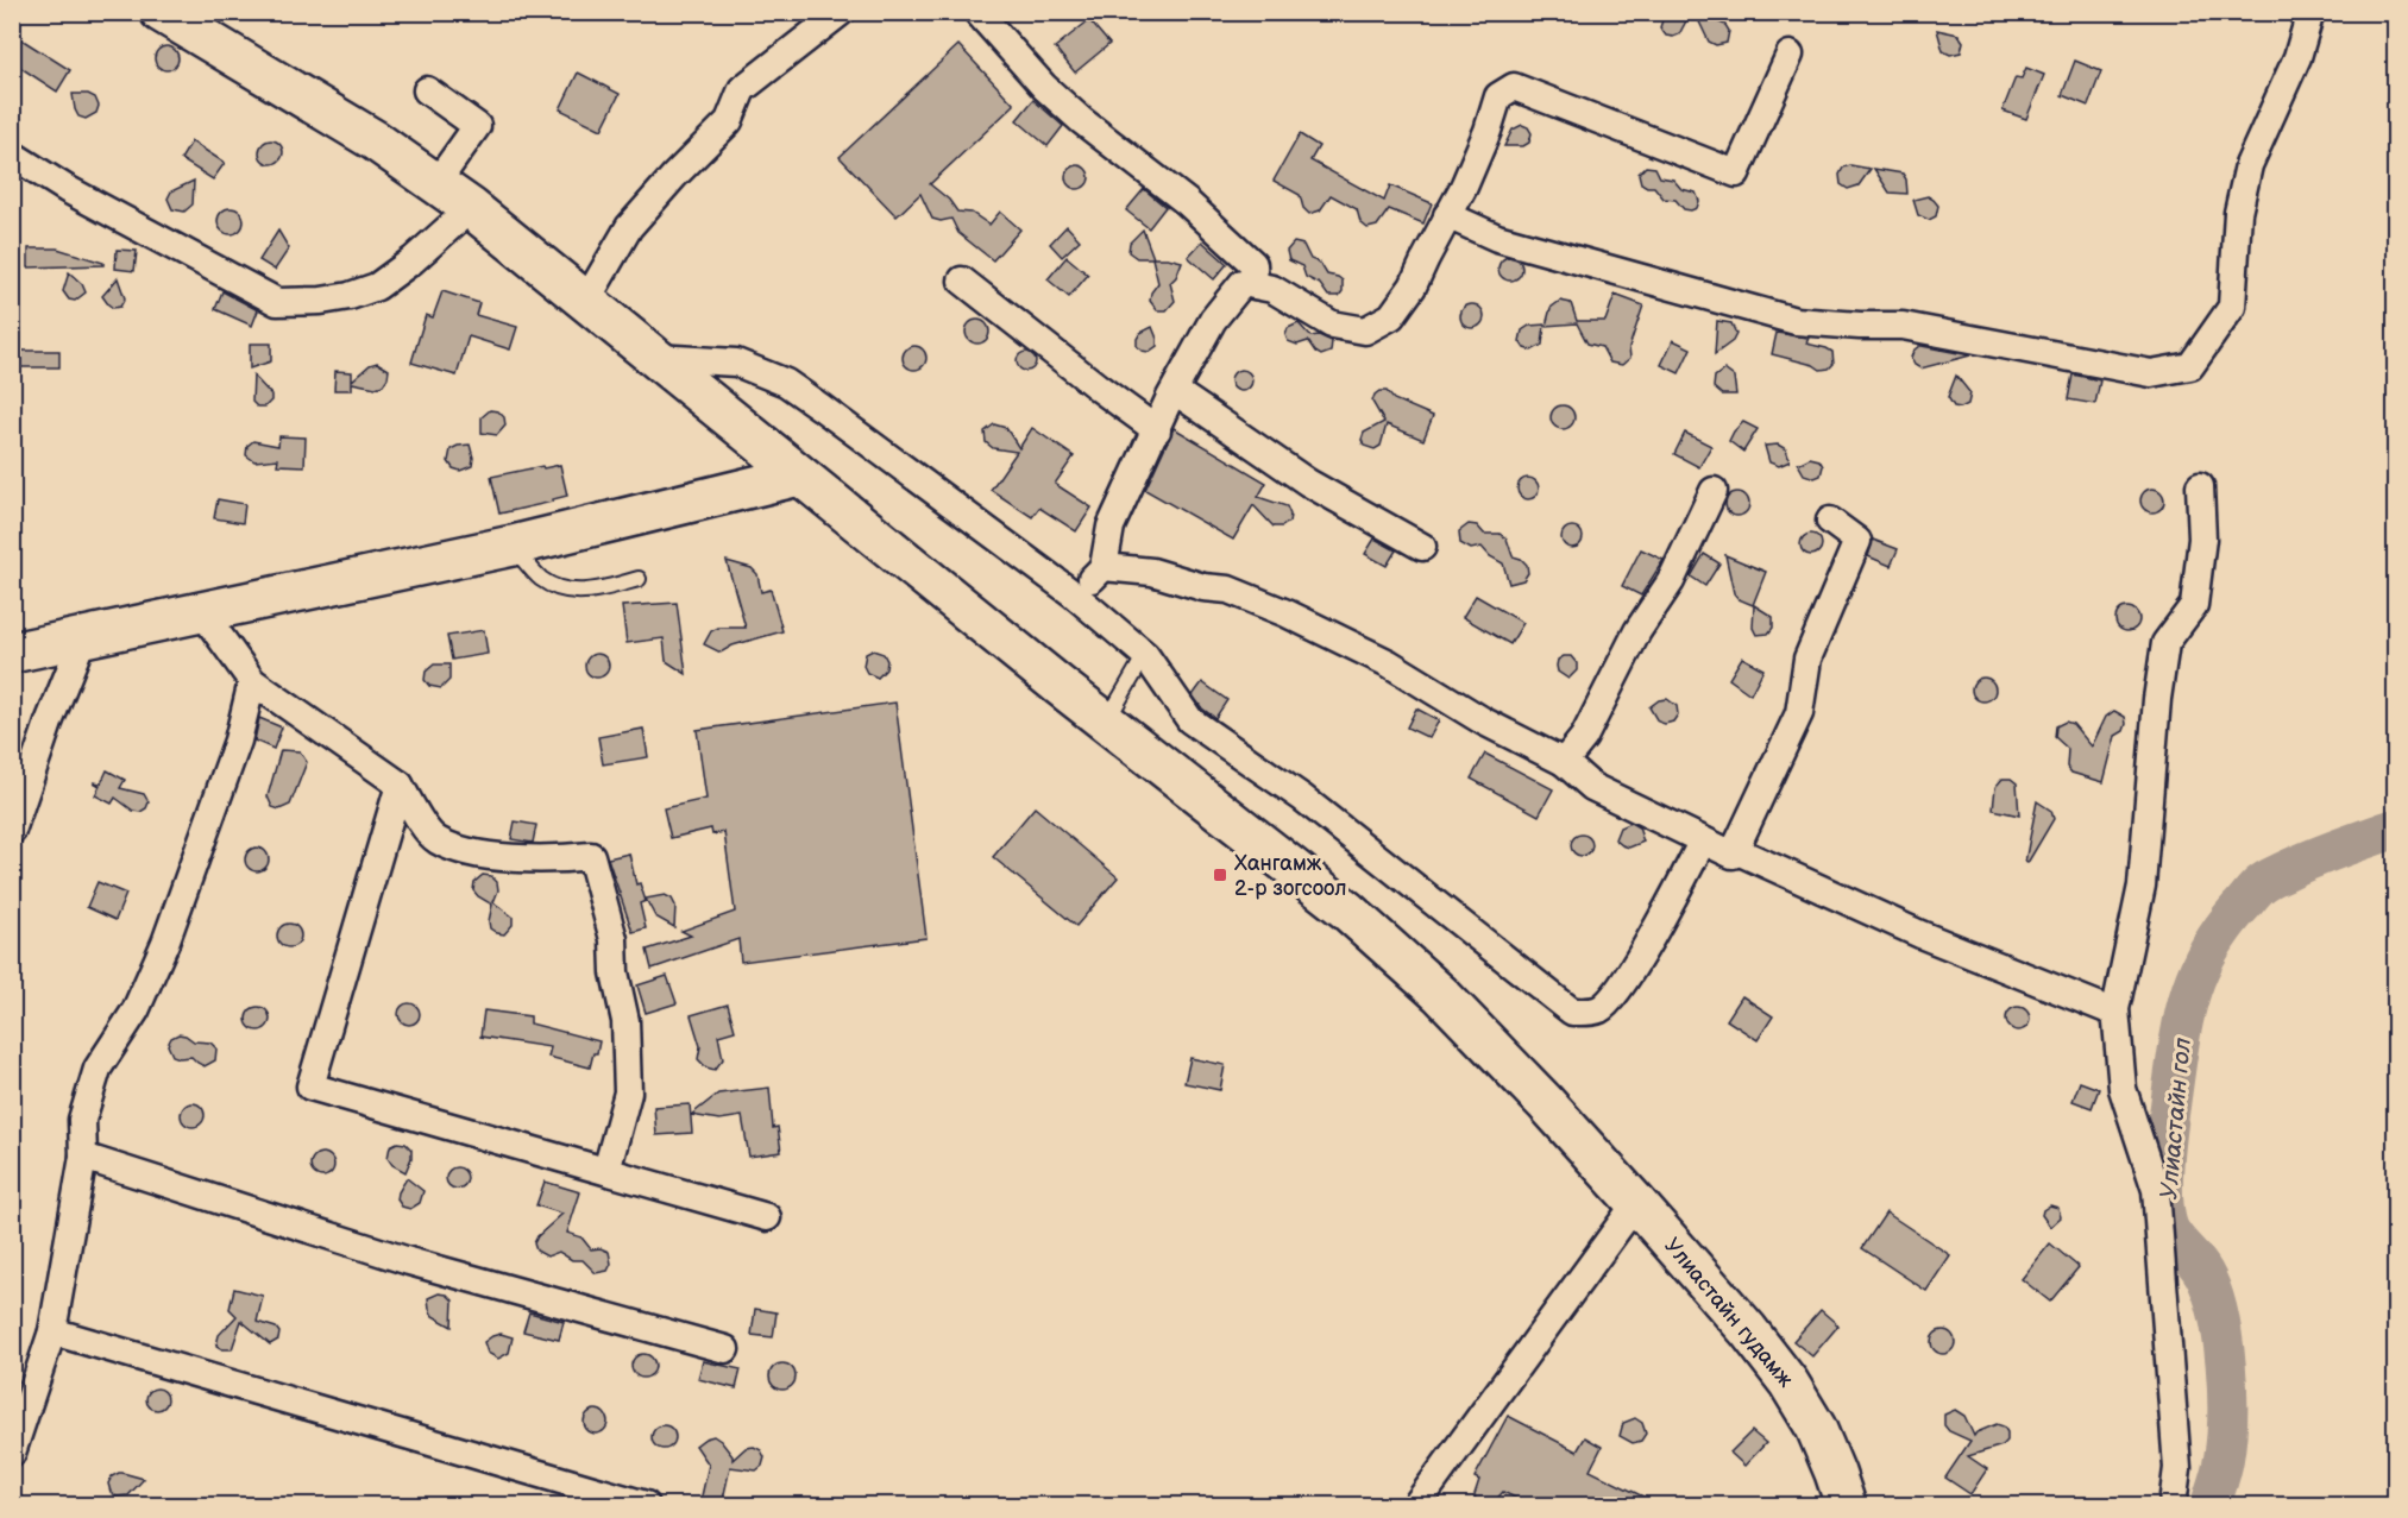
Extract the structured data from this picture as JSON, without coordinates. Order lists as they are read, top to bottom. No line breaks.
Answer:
{"streets":{"main road":["Улиастайн гудамж"]},"water":["Улиастайн гол"],"places":{"transit":["Хангамж 2-р зогсоол"]}}
